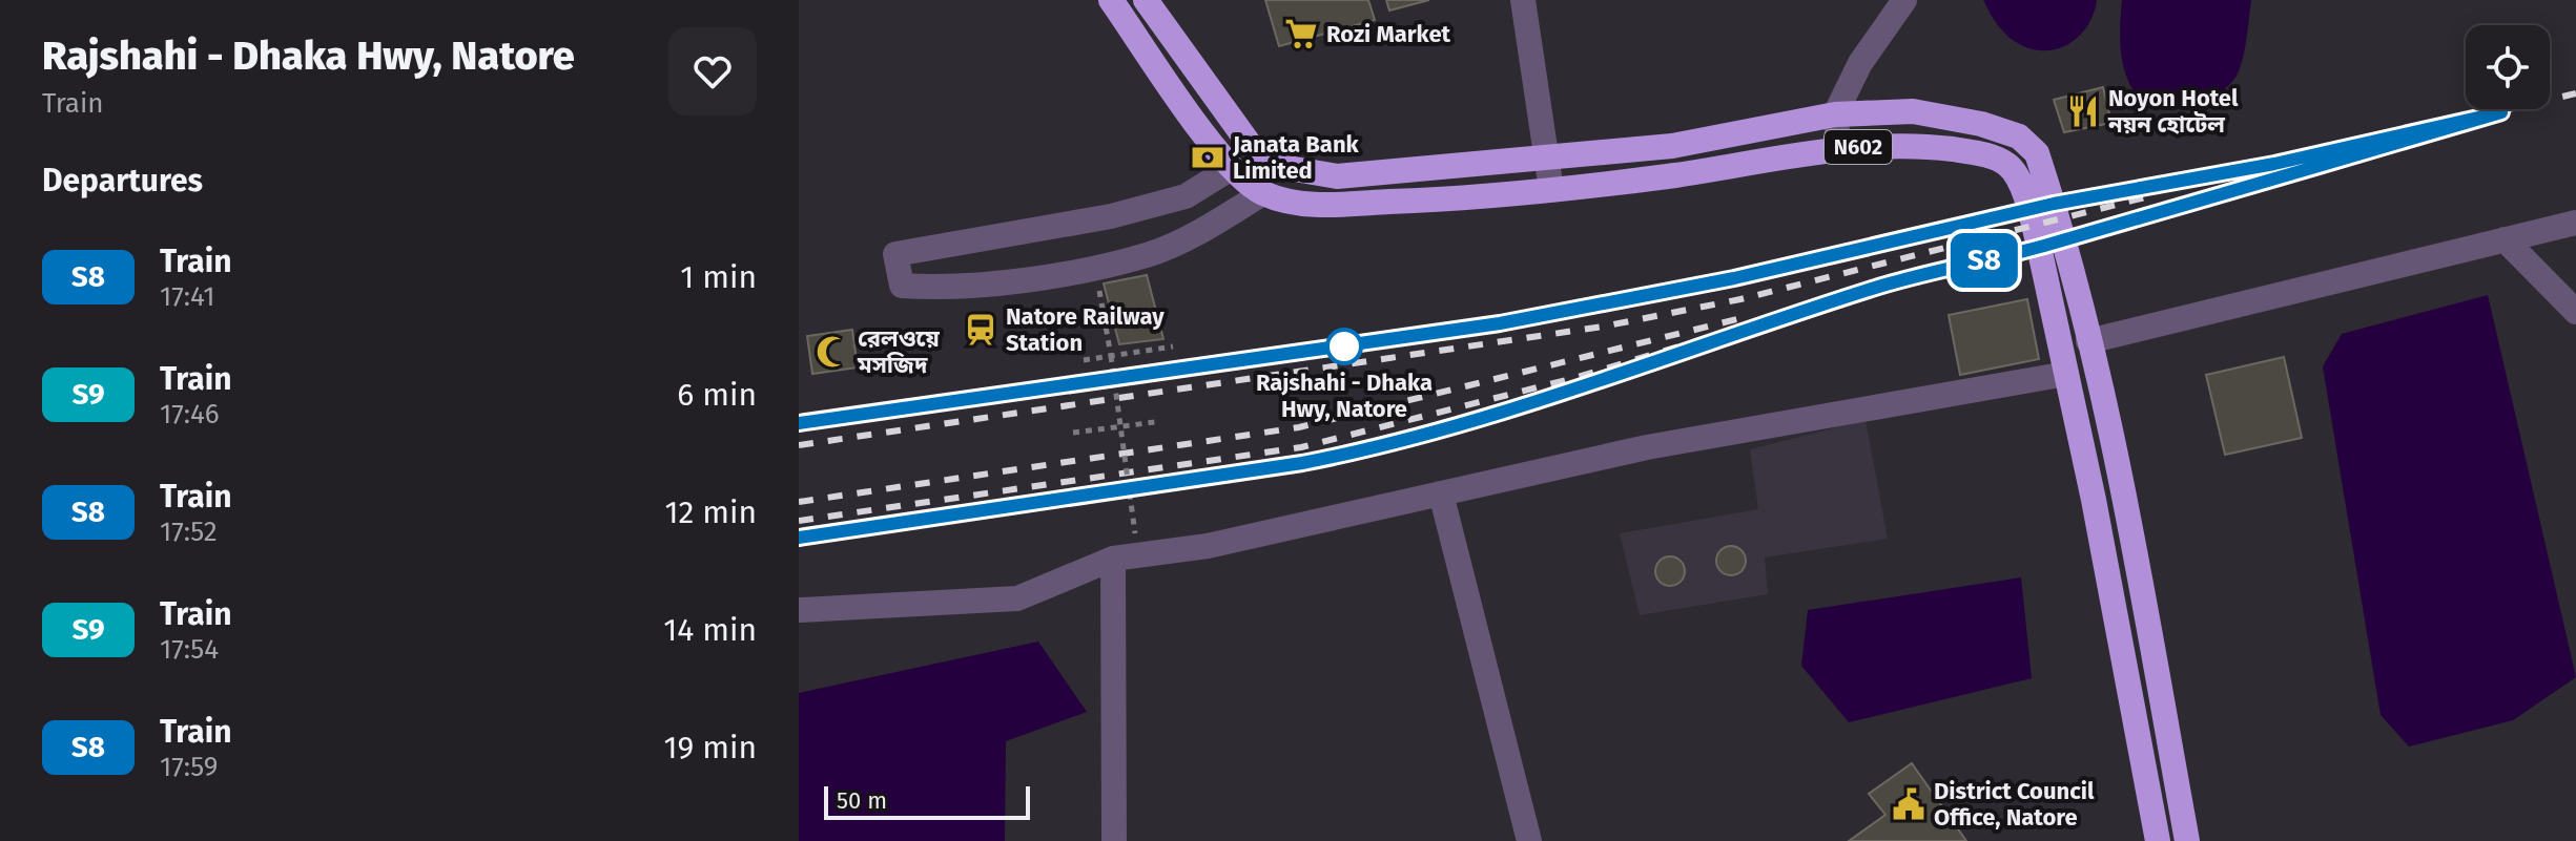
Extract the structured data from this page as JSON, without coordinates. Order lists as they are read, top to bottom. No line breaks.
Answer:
{"streets":{"highway":["N602"]},"places":{"supermarket":["Rozi Market"],"restaurant":["Noyon Hotel নয়ন হোটেল"],"bank":["Janata Bank Limited"],"station":["Natore Railway Station"],"other":["Rajshahi - Dhaka Hwy, Natore"],"mosque":["রেলওয়ে মসজিদ"],"public building":["District Council Office, Natore"]},"scale_bar":"50 m","page":{"heading":[["Rajshahi - Dhaka Hwy, Natore","Train"],"Departures"],"on_map":"S8","list":[{"mark":"S8","name":"Train","note":"17:41","value":"1 min"},{"mark":"S9","name":"Train","note":"17:46","value":"6 min"},{"mark":"S8","name":"Train","note":"17:52","value":"12 min"},{"mark":"S9","name":"Train","note":"17:54","value":"14 min"},{"mark":"S8","name":"Train","note":"17:59","value":"19 min"}],"scale":"50 m"}}
